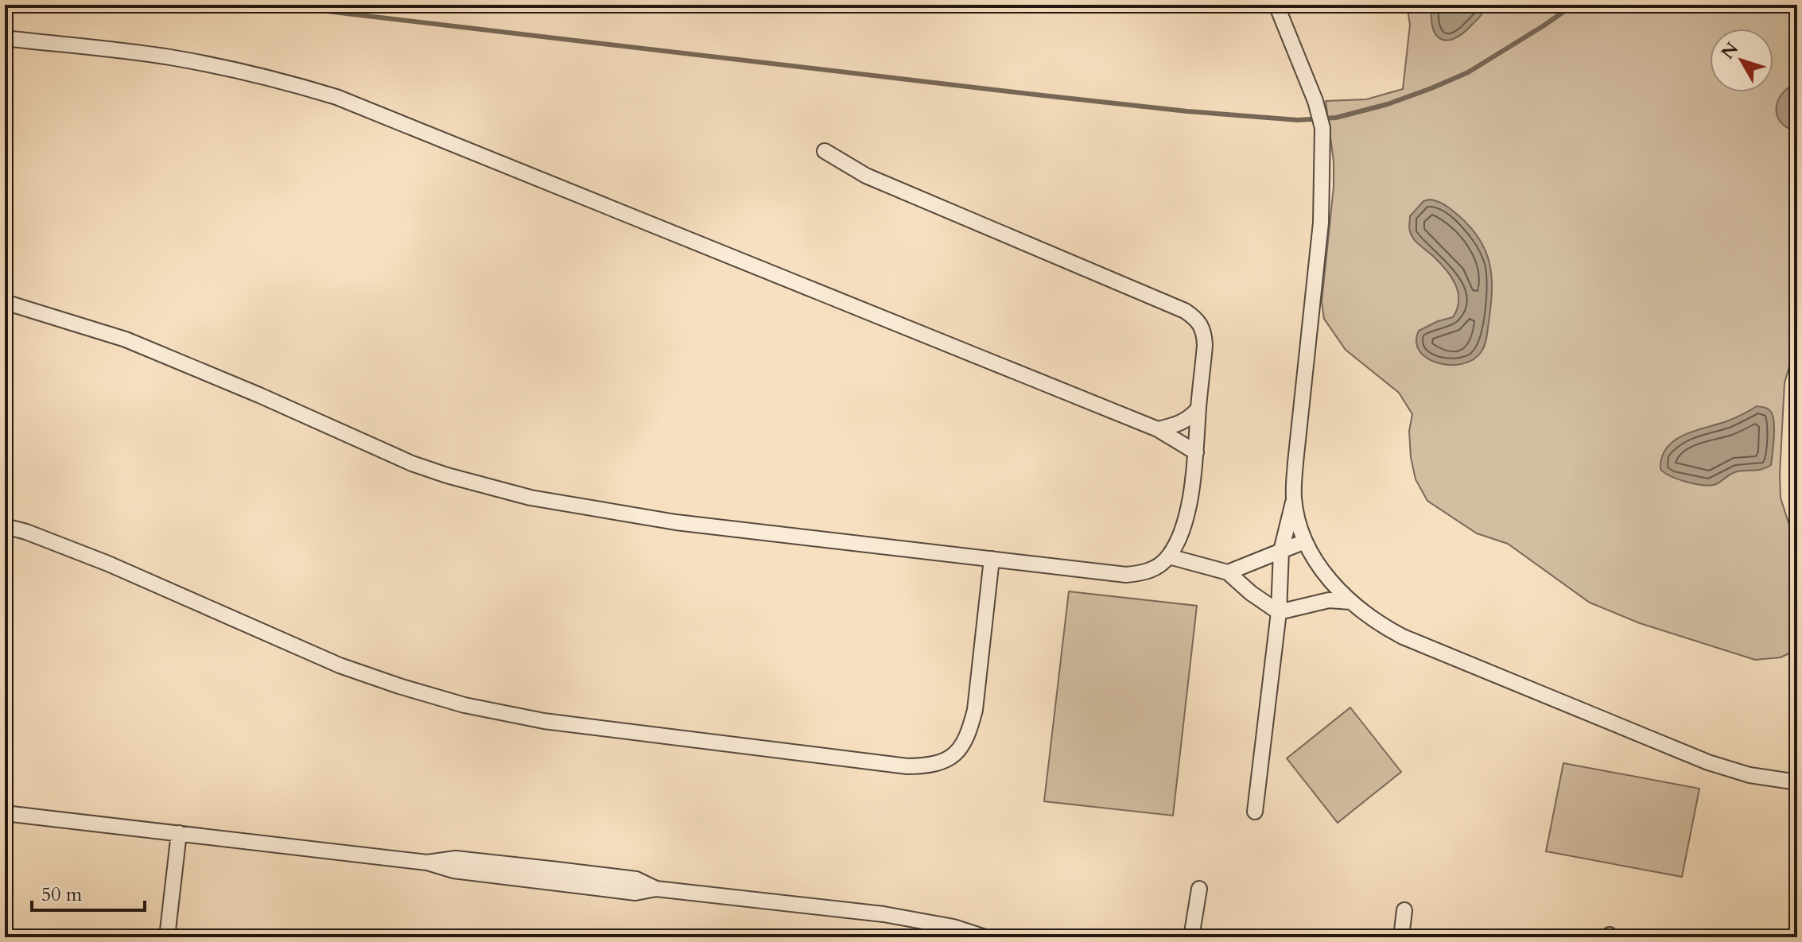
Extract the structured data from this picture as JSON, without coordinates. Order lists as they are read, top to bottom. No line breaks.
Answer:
{"scale_bar":"50 m","north":"top left"}
